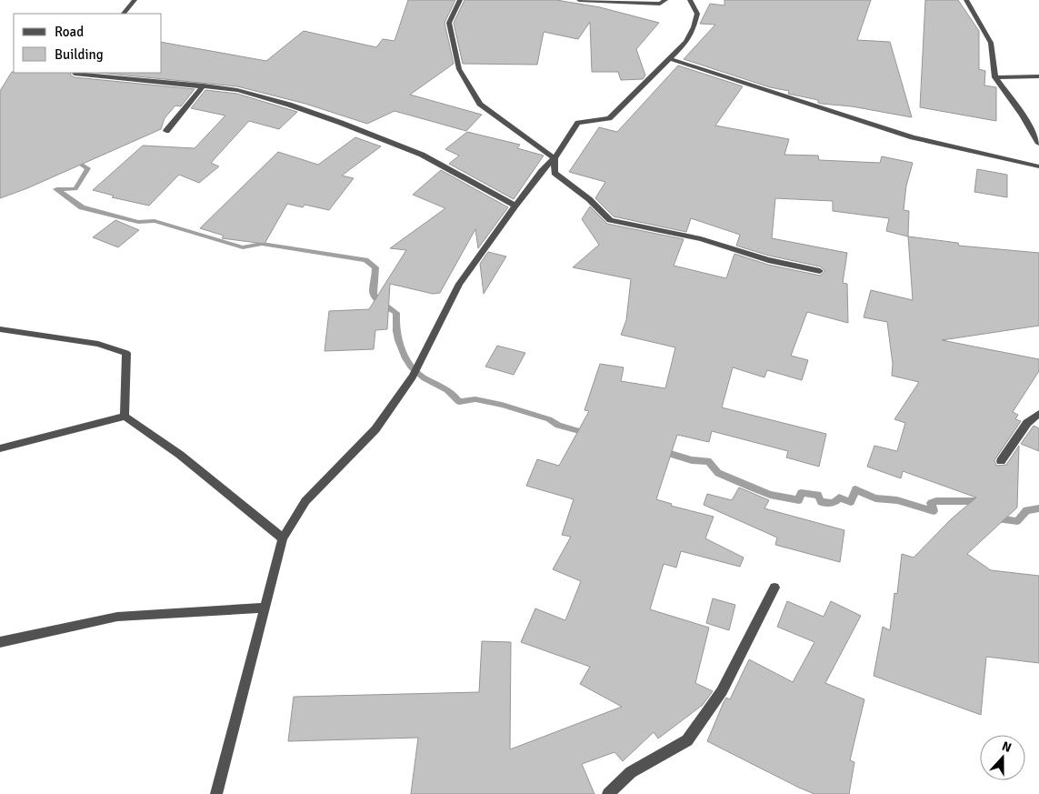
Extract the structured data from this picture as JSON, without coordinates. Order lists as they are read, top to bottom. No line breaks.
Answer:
{"legend":["Road","Building"],"north":"top"}
